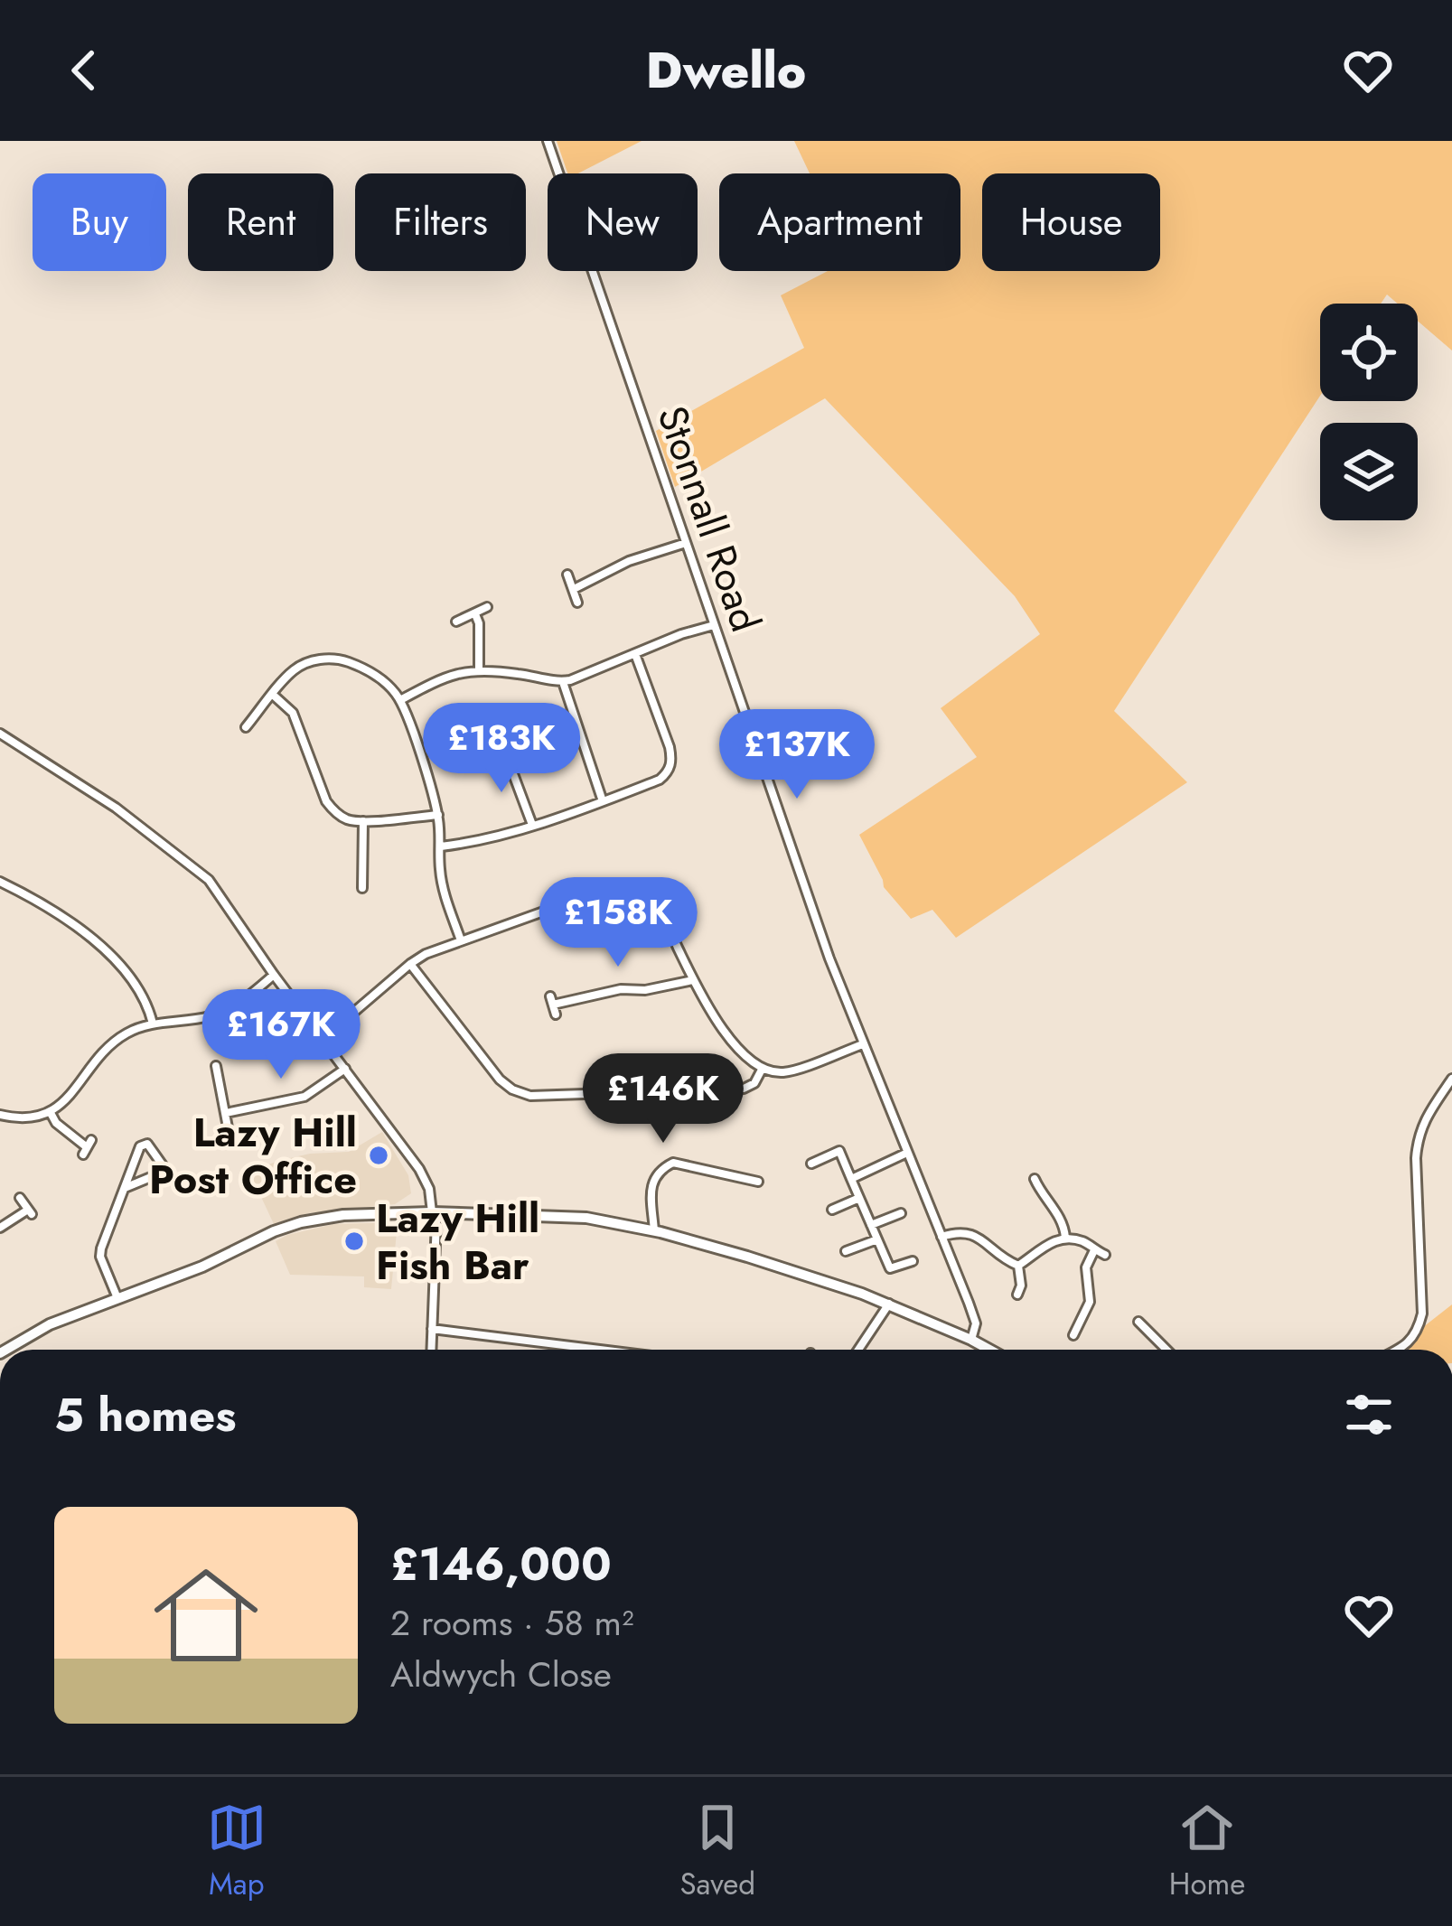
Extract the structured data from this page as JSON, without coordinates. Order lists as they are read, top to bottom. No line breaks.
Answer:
{"streets":{"street":["Stonnall Road"]},"places":["Lazy Hill Post Office","Lazy Hill Fish Bar"],"page":{"header":"Dwello","chip":["Buy","Rent","Filters","New","Apartment","House"],"price":["£183K","£137K","£158K","£167K","£146K"],"heading":"5 homes","list":[{"name":"£146,000","note":"2 rooms · 58 m² · Aldwych Close"}],"tabs":["Map","Saved","Home"]}}
